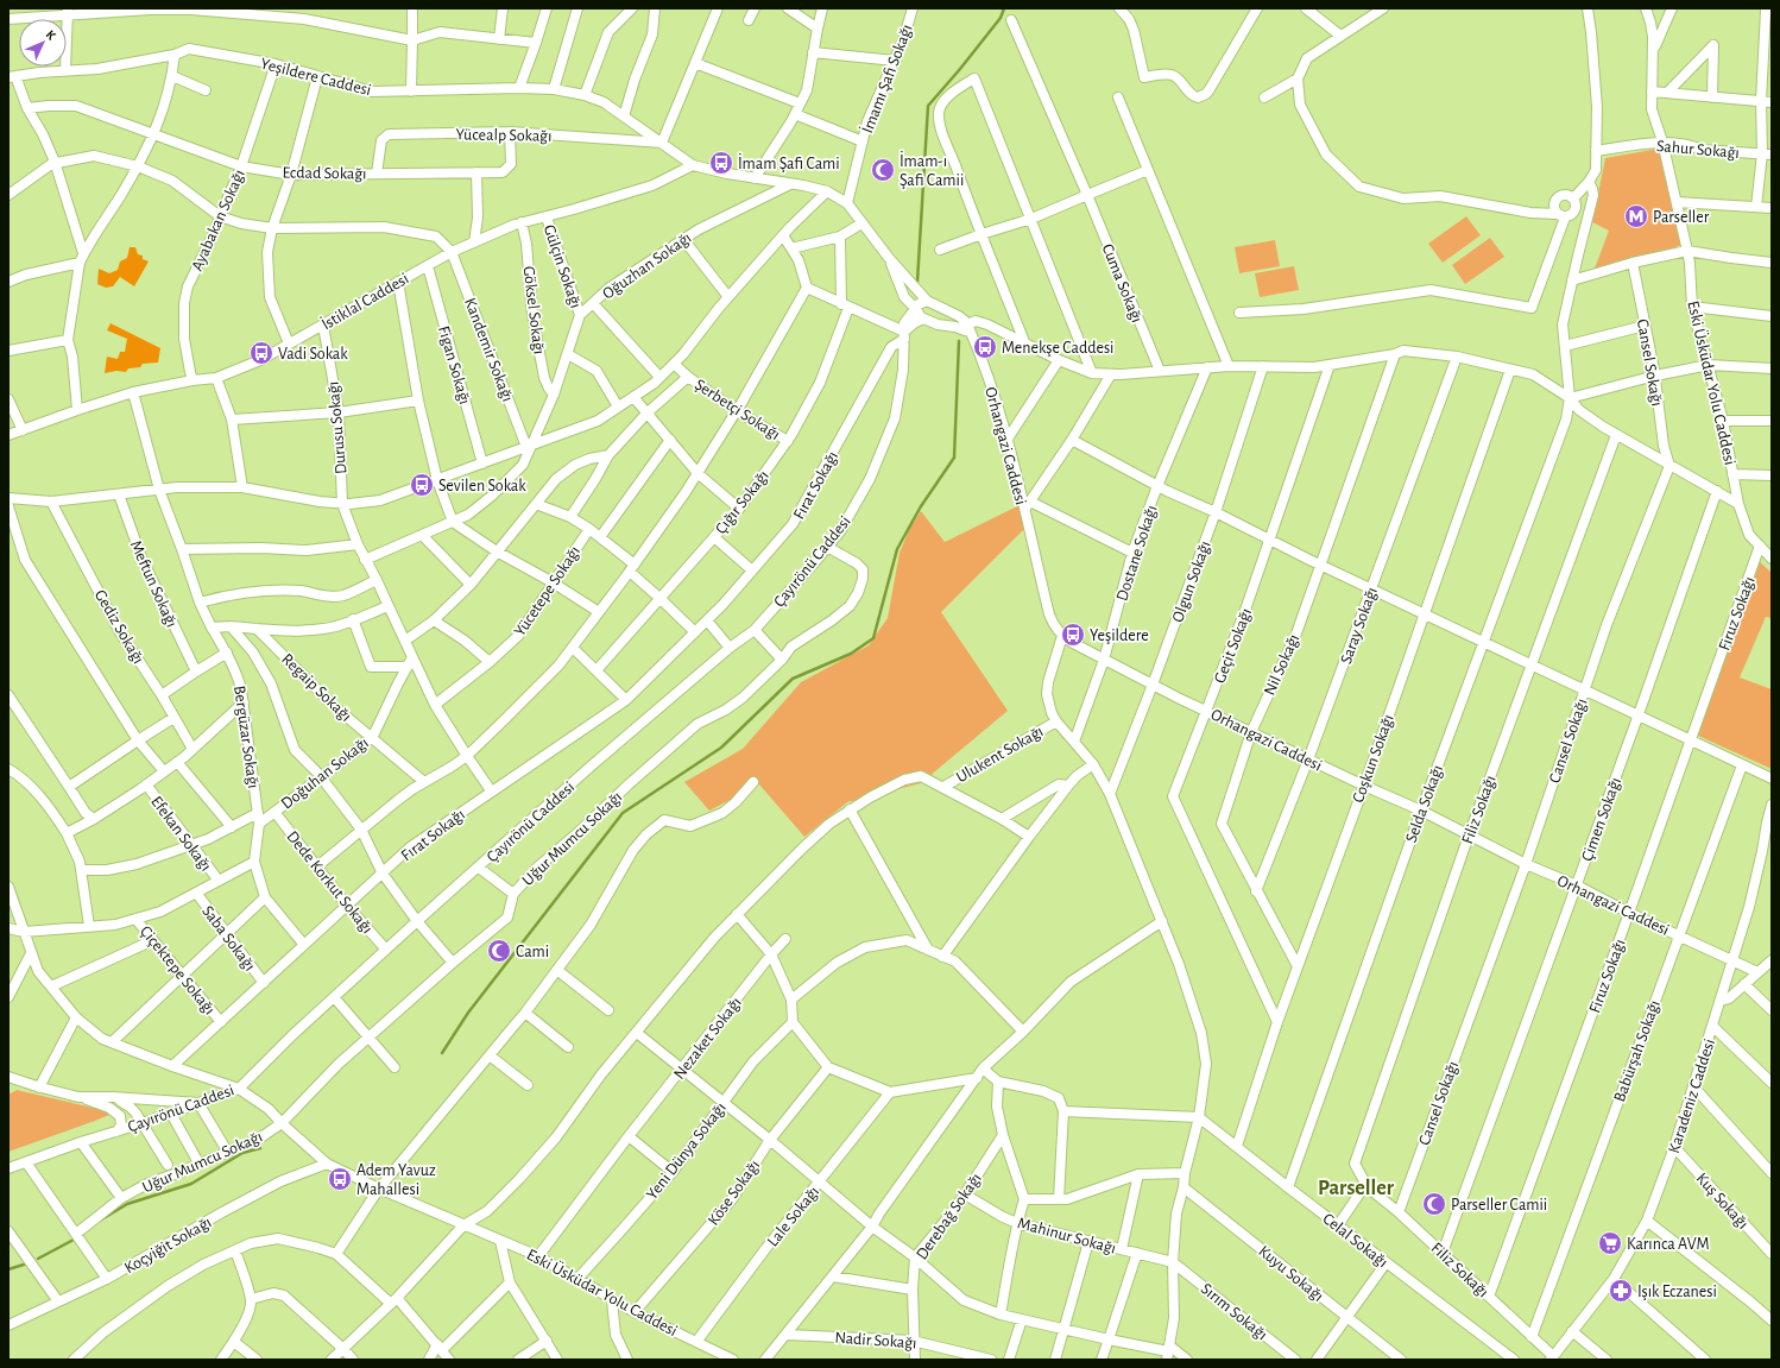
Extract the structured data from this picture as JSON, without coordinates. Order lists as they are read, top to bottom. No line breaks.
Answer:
{"streets":{"street":["Yeşildere Caddesi","İmamı Şafi Sokağı","Yücealp Sokağı","Sahur Sokağı","Ecdad Sokağı","Ayabakan Sokağı","Oğuzhan Sokağı","Gülçin Sokağı","Cuma Sokağı","İstiklal Caddesi","Göksel Sokağı","Kandemir Sokağı","Cansel Sokağı","Figan Sokağı","Eski Üsküdar Yolu Caddesi","Şerbetçi Sokağı","Durusu Sokağı","Orhangazi Caddesi","Fırat Sokağı","Çığır Sokağı","Dostane Sokağı","Çayırönü Caddesi","Olgun Sokağı","Meftun Sokağı","Yücetepe Sokağı","Firuz Sokağı","Saray Sokağı","Gediz Sokağı","Geçit Sokağı","Nil Sokağı","Regaip Sokağı","Bergüzar Sokağı","Ulukent Sokağı","Coşkun Sokağı","Doğuhan Sokağı","Selda Sokağı","Filiz Sokağı","Çimen Sokağı","Efekan Sokağı","Uğur Mumcu Sokağı","Dede Korkut Sokağı","Saba Sokağı","Çiçektepe Sokağı","Nezaket Sokağı","Babürşah Sokağı","Karadeniz Caddesi","Yeni Dünya Sokağı","Köse Sokağı","Kuş Sokağı","Lale Sokağı","Derebağ Sokağı","Mahinur Sokağı","Celal Sokağı","Koçyiğit Sokağı","Kuyu Sokağı","Sırım Sokağı","Nadir Sokağı"]},"crossings":[["Yeşildere Caddesi","Yücealp Sokağı"],["Yeşildere Caddesi","Ayabakan Sokağı"],["Yeşildere Caddesi","İstiklal Caddesi"],["Yücealp Sokağı","Ecdad Sokağı"],["Sahur Sokağı","Eski Üsküdar Yolu Caddesi"],["Ecdad Sokağı","Ayabakan Sokağı"],["Ayabakan Sokağı","İstiklal Caddesi"],["Oğuzhan Sokağı","Gülçin Sokağı"],["Gülçin Sokağı","İstiklal Caddesi"],["İstiklal Caddesi","Göksel Sokağı"],["İstiklal Caddesi","Kandemir Sokağı"],["İstiklal Caddesi","Figan Sokağı"],["İstiklal Caddesi","Durusu Sokağı"],["Cansel Sokağı","Orhangazi Caddesi"],["Cansel Sokağı","Filiz Sokağı"],["Eski Üsküdar Yolu Caddesi","Fırat Sokağı"],["Eski Üsküdar Yolu Caddesi","Çayırönü Caddesi"],["Eski Üsküdar Yolu Caddesi","Firuz Sokağı"],["Eski Üsküdar Yolu Caddesi","Uğur Mumcu Sokağı"],["Eski Üsküdar Yolu Caddesi","Nezaket Sokağı"],["Eski Üsküdar Yolu Caddesi","Yeni Dünya Sokağı"],["Eski Üsküdar Yolu Caddesi","Köse Sokağı"],["Eski Üsküdar Yolu Caddesi","Lale Sokağı"],["Eski Üsküdar Yolu Caddesi","Koçyiğit Sokağı"],["Şerbetçi Sokağı","Çığır Sokağı"],["Durusu Sokağı","Fırat Sokağı"],["Durusu Sokağı","Yücetepe Sokağı"],["Durusu Sokağı","Doğuhan Sokağı"],["Orhangazi Caddesi","Dostane Sokağı"],["Orhangazi Caddesi","Olgun Sokağı"],["Orhangazi Caddesi","Firuz Sokağı"],["Orhangazi Caddesi","Saray Sokağı"],["Orhangazi Caddesi","Geçit Sokağı"],["Orhangazi Caddesi","Nil Sokağı"],["Orhangazi Caddesi","Coşkun Sokağı"],["Orhangazi Caddesi","Selda Sokağı"],["Orhangazi Caddesi","Filiz Sokağı"],["Orhangazi Caddesi","Çimen Sokağı"],["Orhangazi Caddesi","Babürşah Sokağı"],["Orhangazi Caddesi","Karadeniz Caddesi"],["Fırat Sokağı","Çayırönü Caddesi"],["Fırat Sokağı","Dede Korkut Sokağı"],["Fırat Sokağı","Saba Sokağı"],["Fırat Sokağı","Çiçektepe Sokağı"],["Çayırönü Caddesi","Uğur Mumcu Sokağı"],["Çayırönü Caddesi","Dede Korkut Sokağı"],["Firuz Sokağı","Filiz Sokağı"],["Saray Sokağı","Nil Sokağı"],["Geçit Sokağı","Coşkun Sokağı"],["Nil Sokağı","Coşkun Sokağı"],["Regaip Sokağı","Doğuhan Sokağı"],["Bergüzar Sokağı","Doğuhan Sokağı"],["Coşkun Sokağı","Celal Sokağı"],["Doğuhan Sokağı","Dede Korkut Sokağı"],["Selda Sokağı","Celal Sokağı"],["Filiz Sokağı","Çimen Sokağı"],["Filiz Sokağı","Babürşah Sokağı"],["Filiz Sokağı","Karadeniz Caddesi"],["Karadeniz Caddesi","Kuş Sokağı"],["Derebağ Sokağı","Mahinur Sokağı"],["Derebağ Sokağı","Nadir Sokağı"],["Mahinur Sokağı","Sırım Sokağı"]],"districts":["Parseller"],"places":{"bus stop":["İmam Şafi Cami","Menekşe Caddesi","Vadi Sokak","Sevilen Sokak","Yeşildere","Adem Yavuz Mahallesi"],"mosque":["İmam-ı Şafi Camii","Cami","Parseller Camii"],"metro station":["Parseller"],"supermarket":["Karınca AVM"],"pharmacy":["Işık Eczanesi"]},"north":"top right"}
